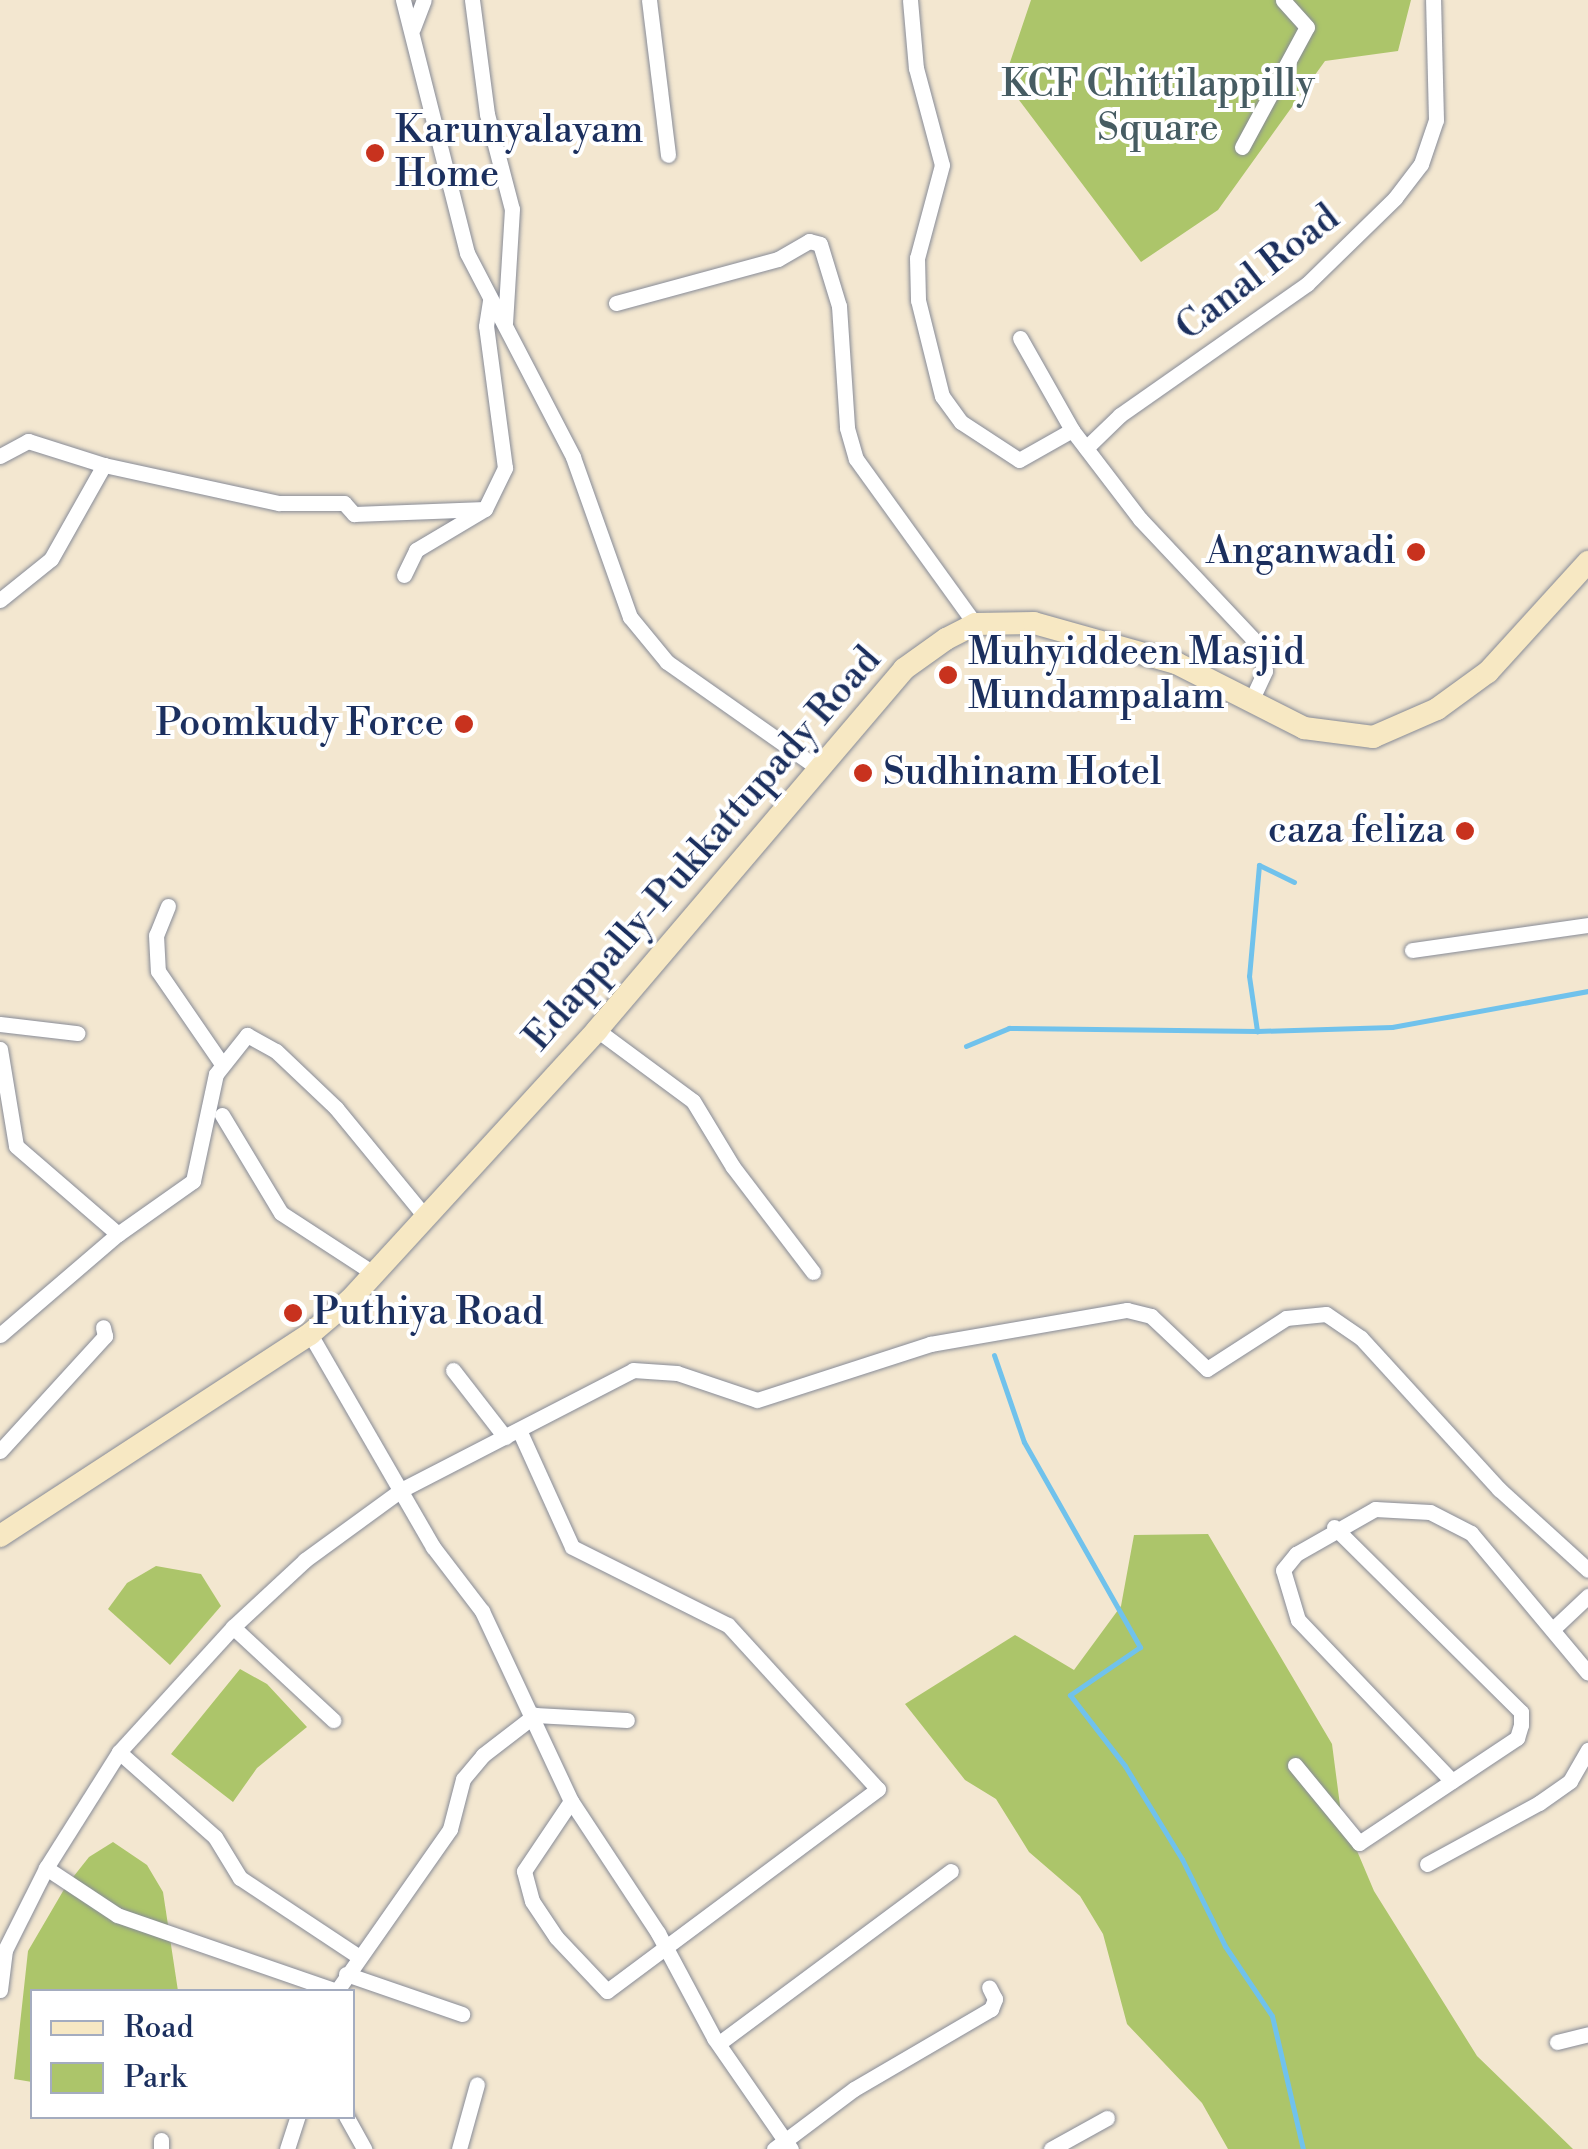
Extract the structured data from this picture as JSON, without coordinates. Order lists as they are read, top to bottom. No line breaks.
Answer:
{"streets":{"main road":["Edappally-Pukkattupady Road"],"street":["Canal Road"]},"parks":["KCF Chittilappilly Square"],"places":["Karunyalayam Home","Anganwadi","Muhyiddeen Masjid Mundampalam","Poomkudy Force","Sudhinam Hotel","caza feliza","Puthiya Road"],"legend":["Road","Park"]}
